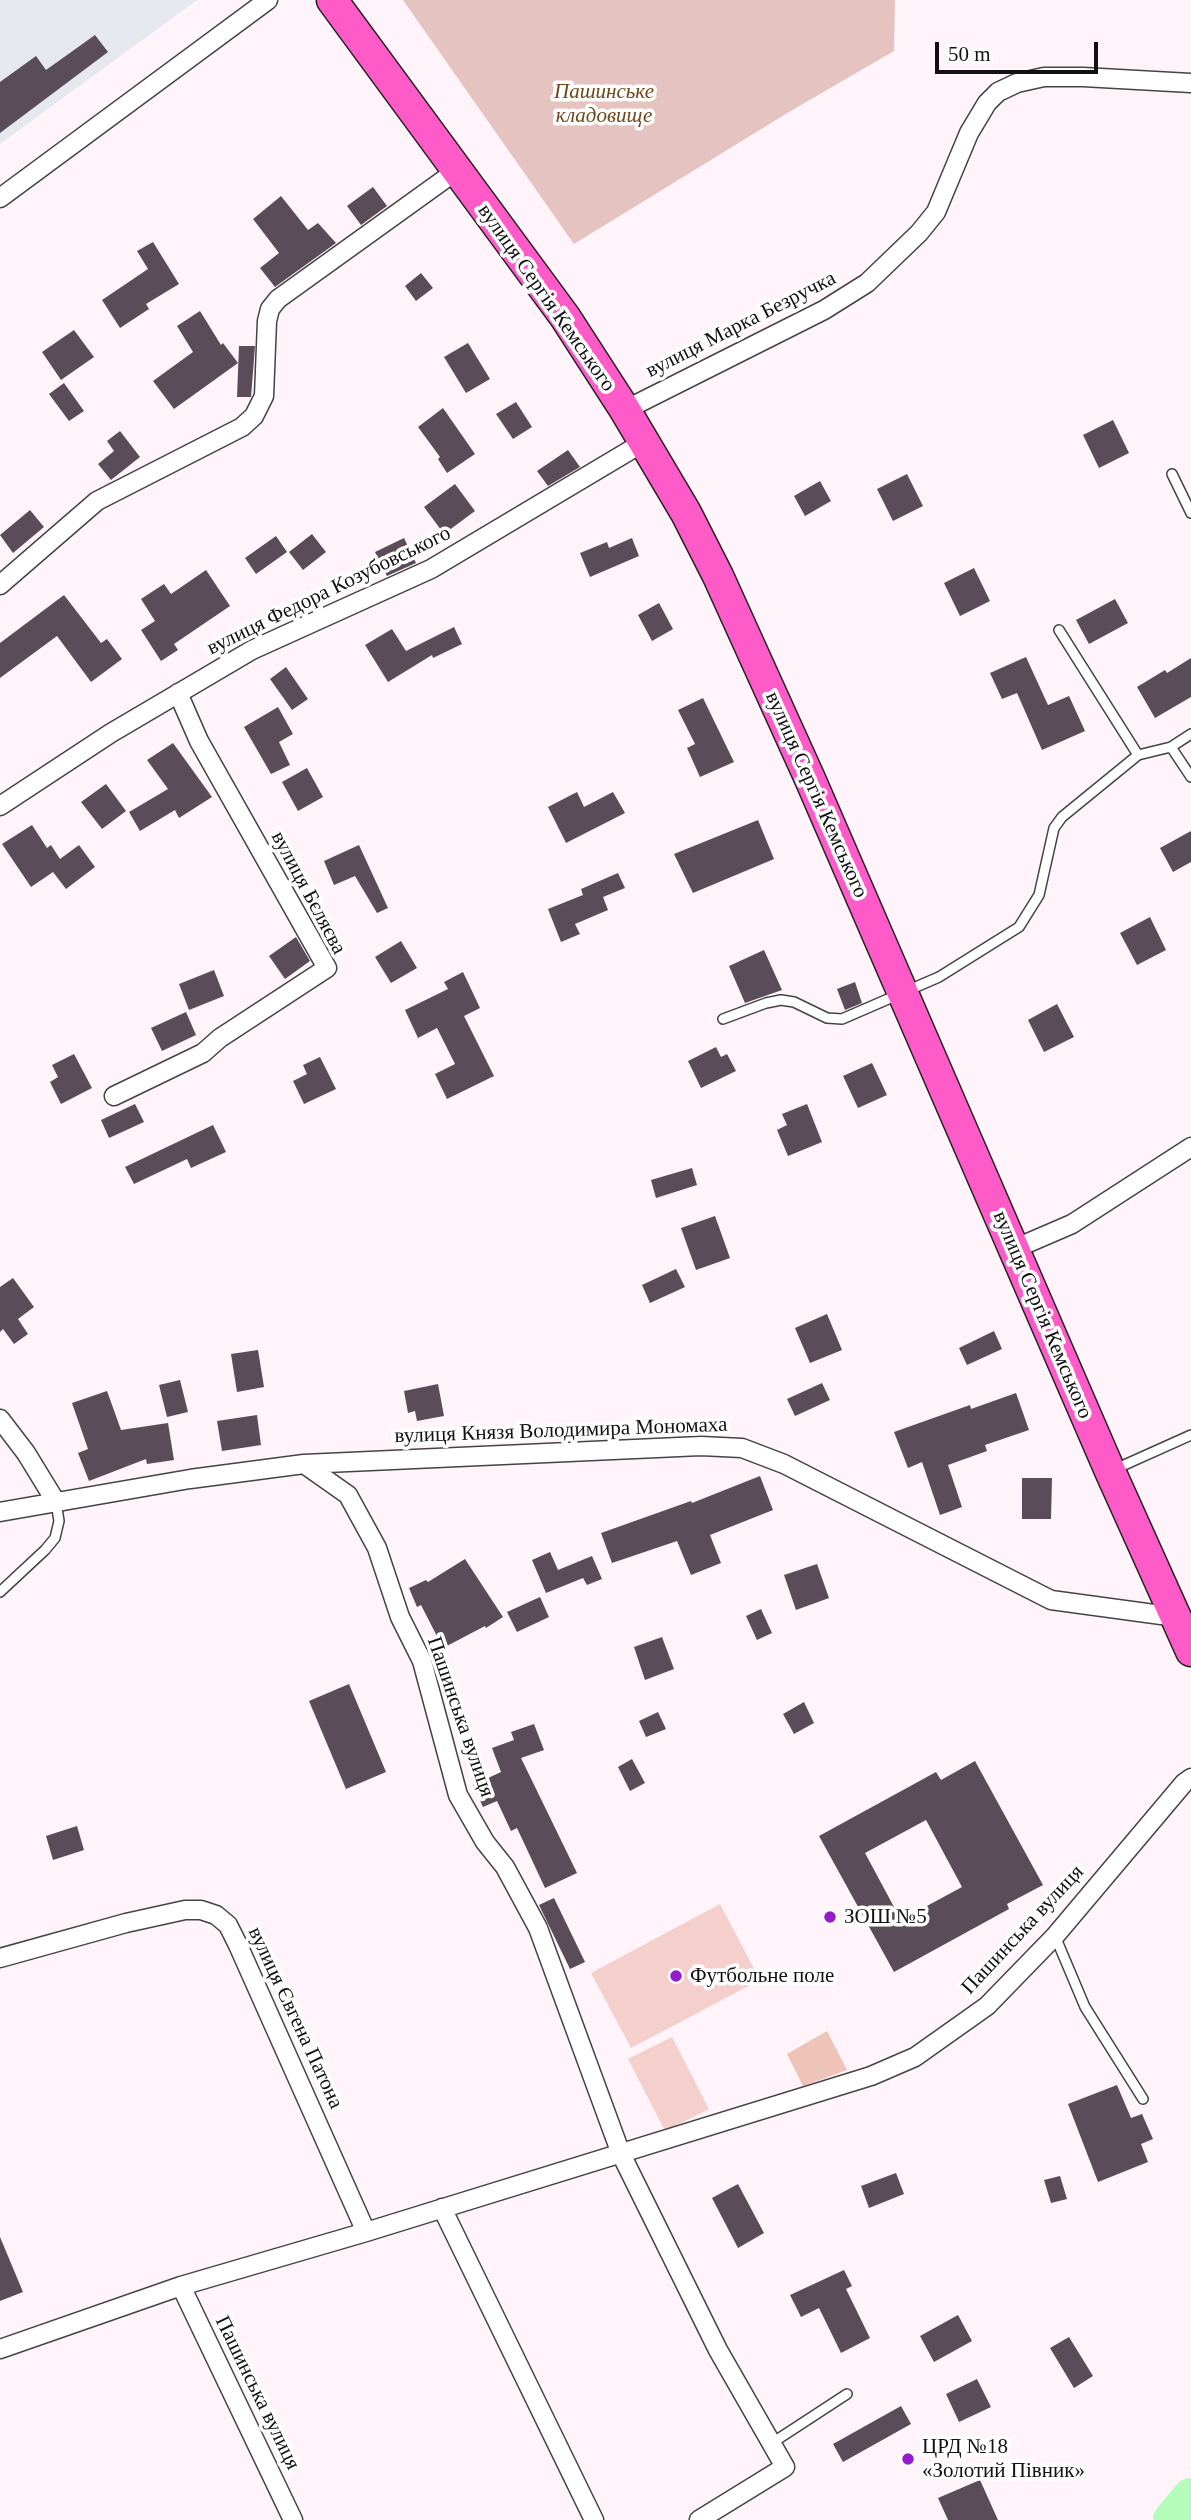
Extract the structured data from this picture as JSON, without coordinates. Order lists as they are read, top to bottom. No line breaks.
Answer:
{"streets":{"highway":["вулиця Сергія Кемського"],"street":["вулиця Марка Безручка","вулиця Федора Козубовського","вулиця Бєляєва","вулиця Князя Володимира Мономаха","Пашинська вулиця","вулиця Євгена Патона"]},"crossings":[["вулиця Сергія Кемського","вулиця Марка Безручка"],["вулиця Сергія Кемського","вулиця Федора Козубовського"],["вулиця Сергія Кемського","вулиця Князя Володимира Мономаха"],["вулиця Федора Козубовського","вулиця Бєляєва"],["вулиця Князя Володимира Мономаха","Пашинська вулиця"],["Пашинська вулиця","вулиця Євгена Патона"]],"parks":["Пашинське кладовище"],"places":["ЗОШ №5","Футбольне поле","ЦРД №18 «Золотий Півник»"],"scale_bar":"50 m"}
